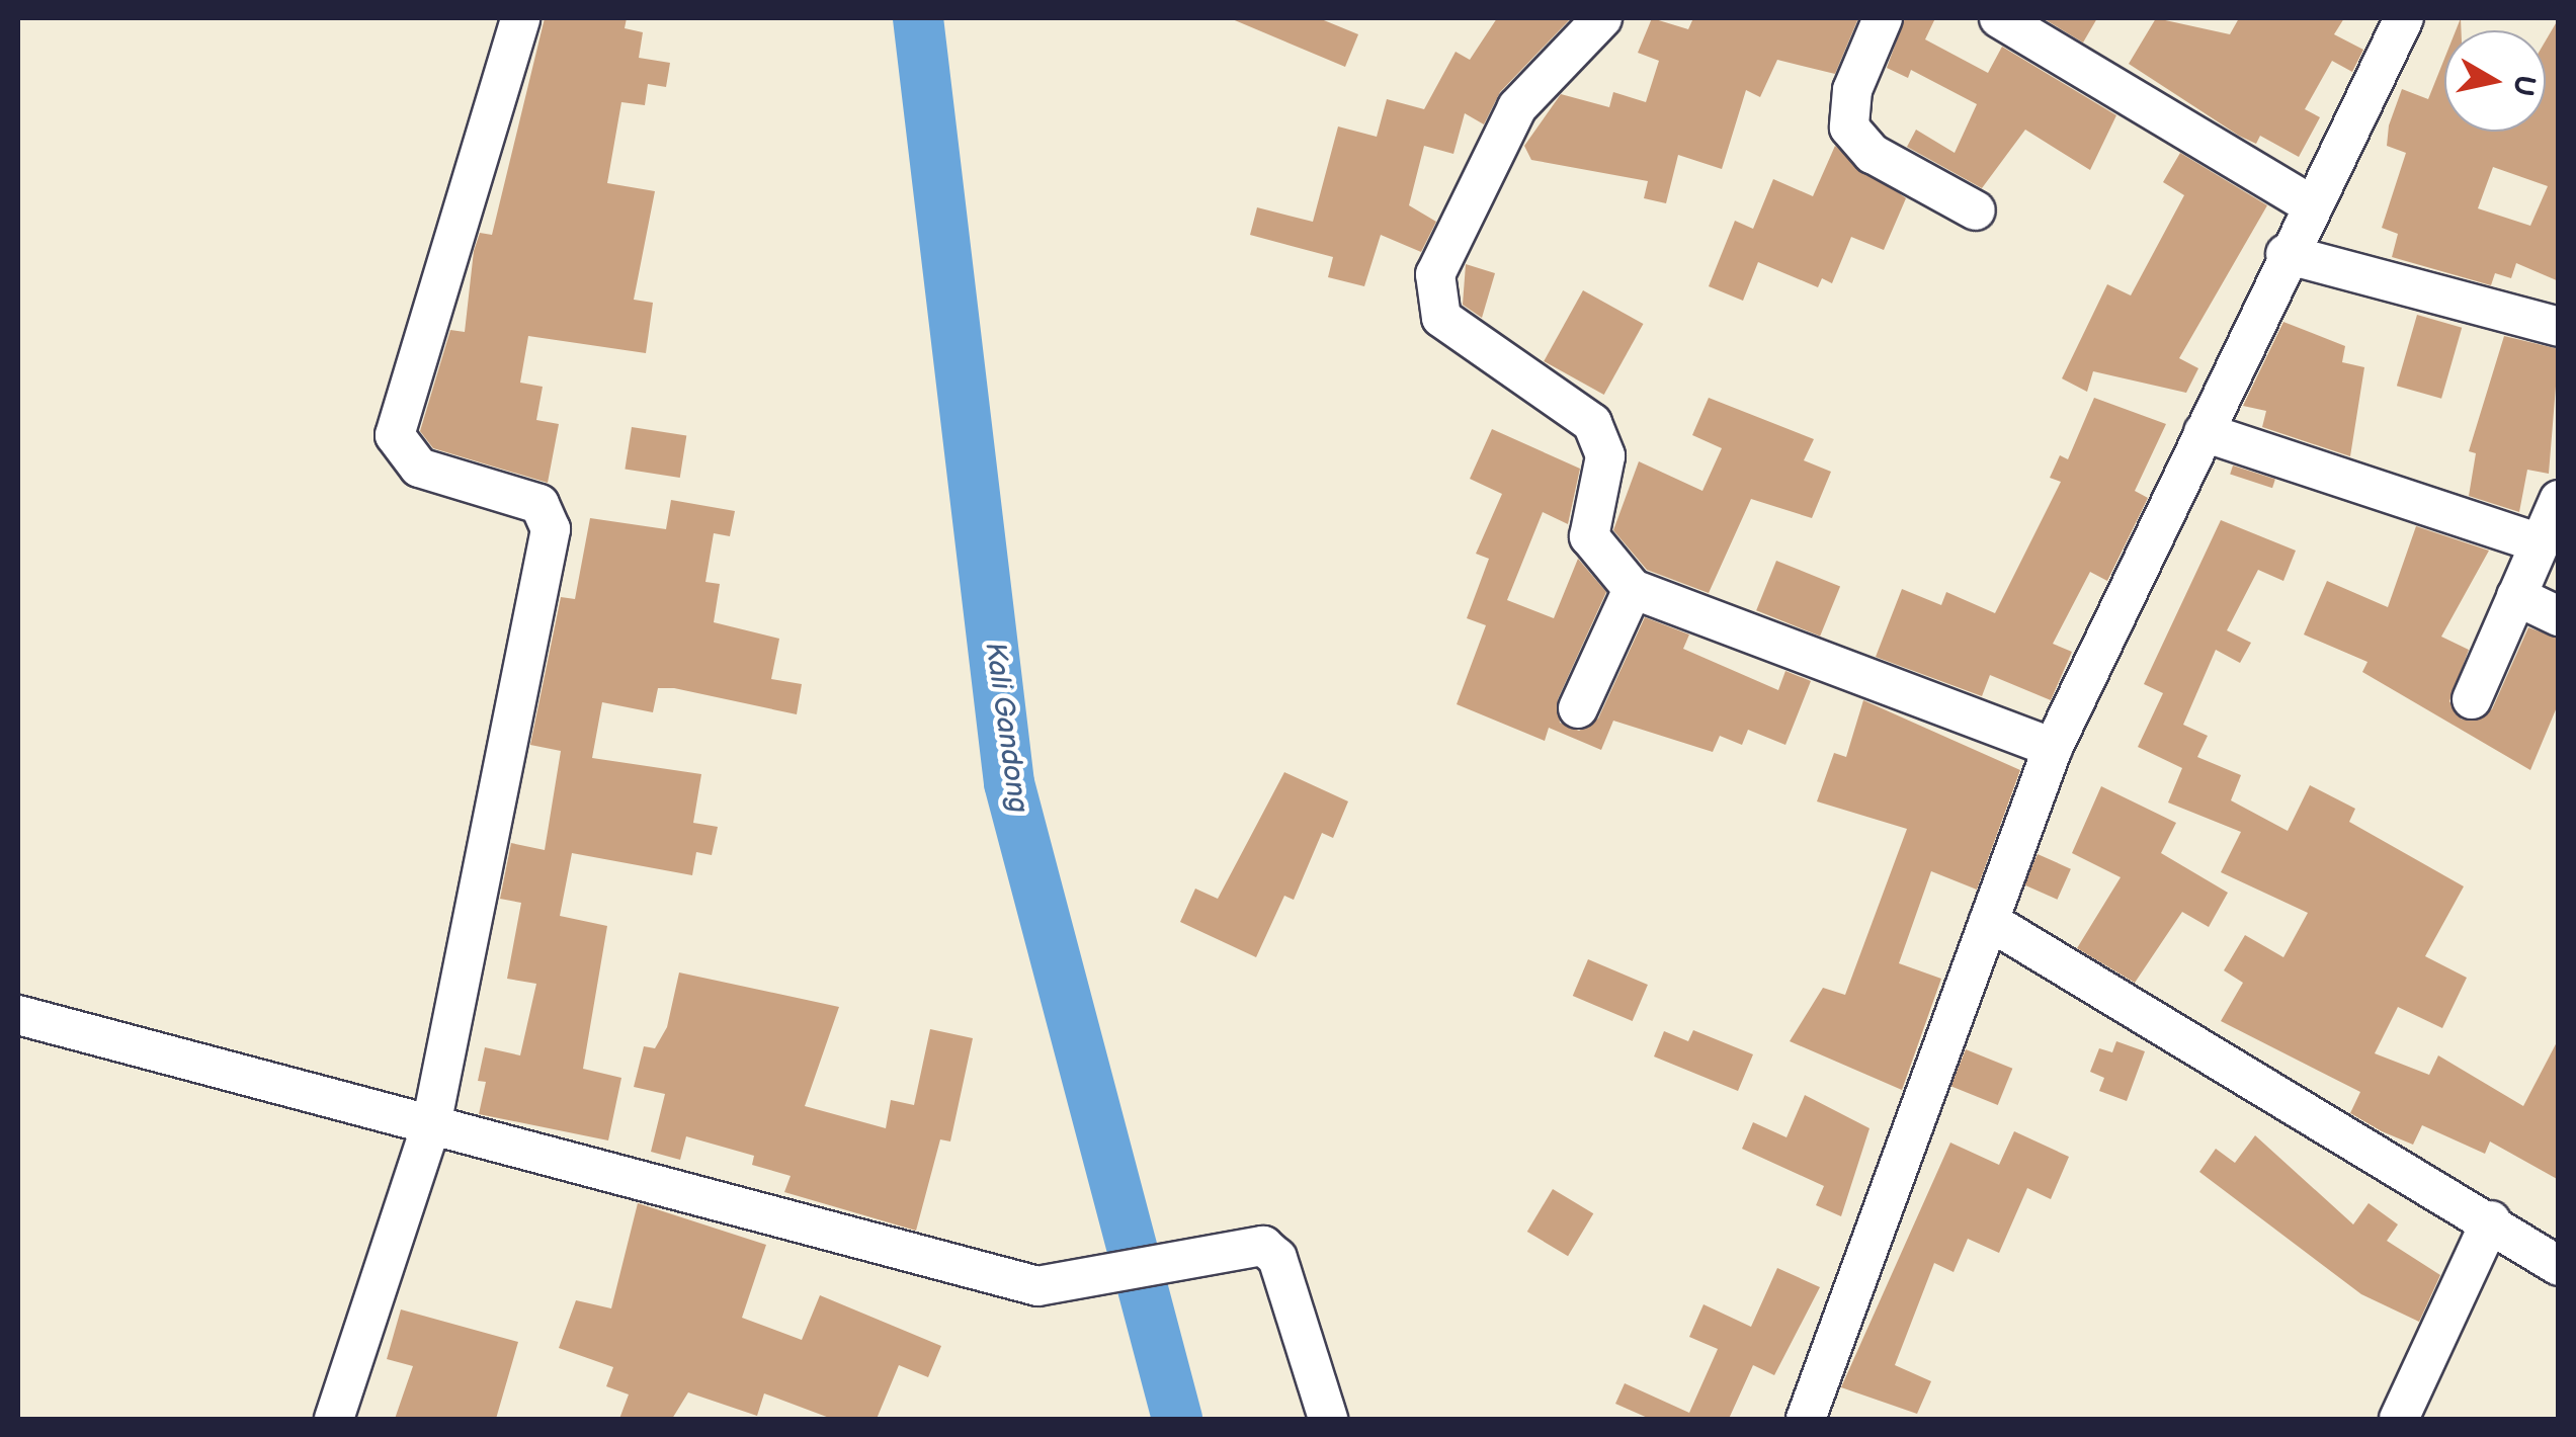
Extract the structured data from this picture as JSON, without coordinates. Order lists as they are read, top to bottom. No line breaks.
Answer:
{"water":["Kali Gandong"],"north":"right"}
